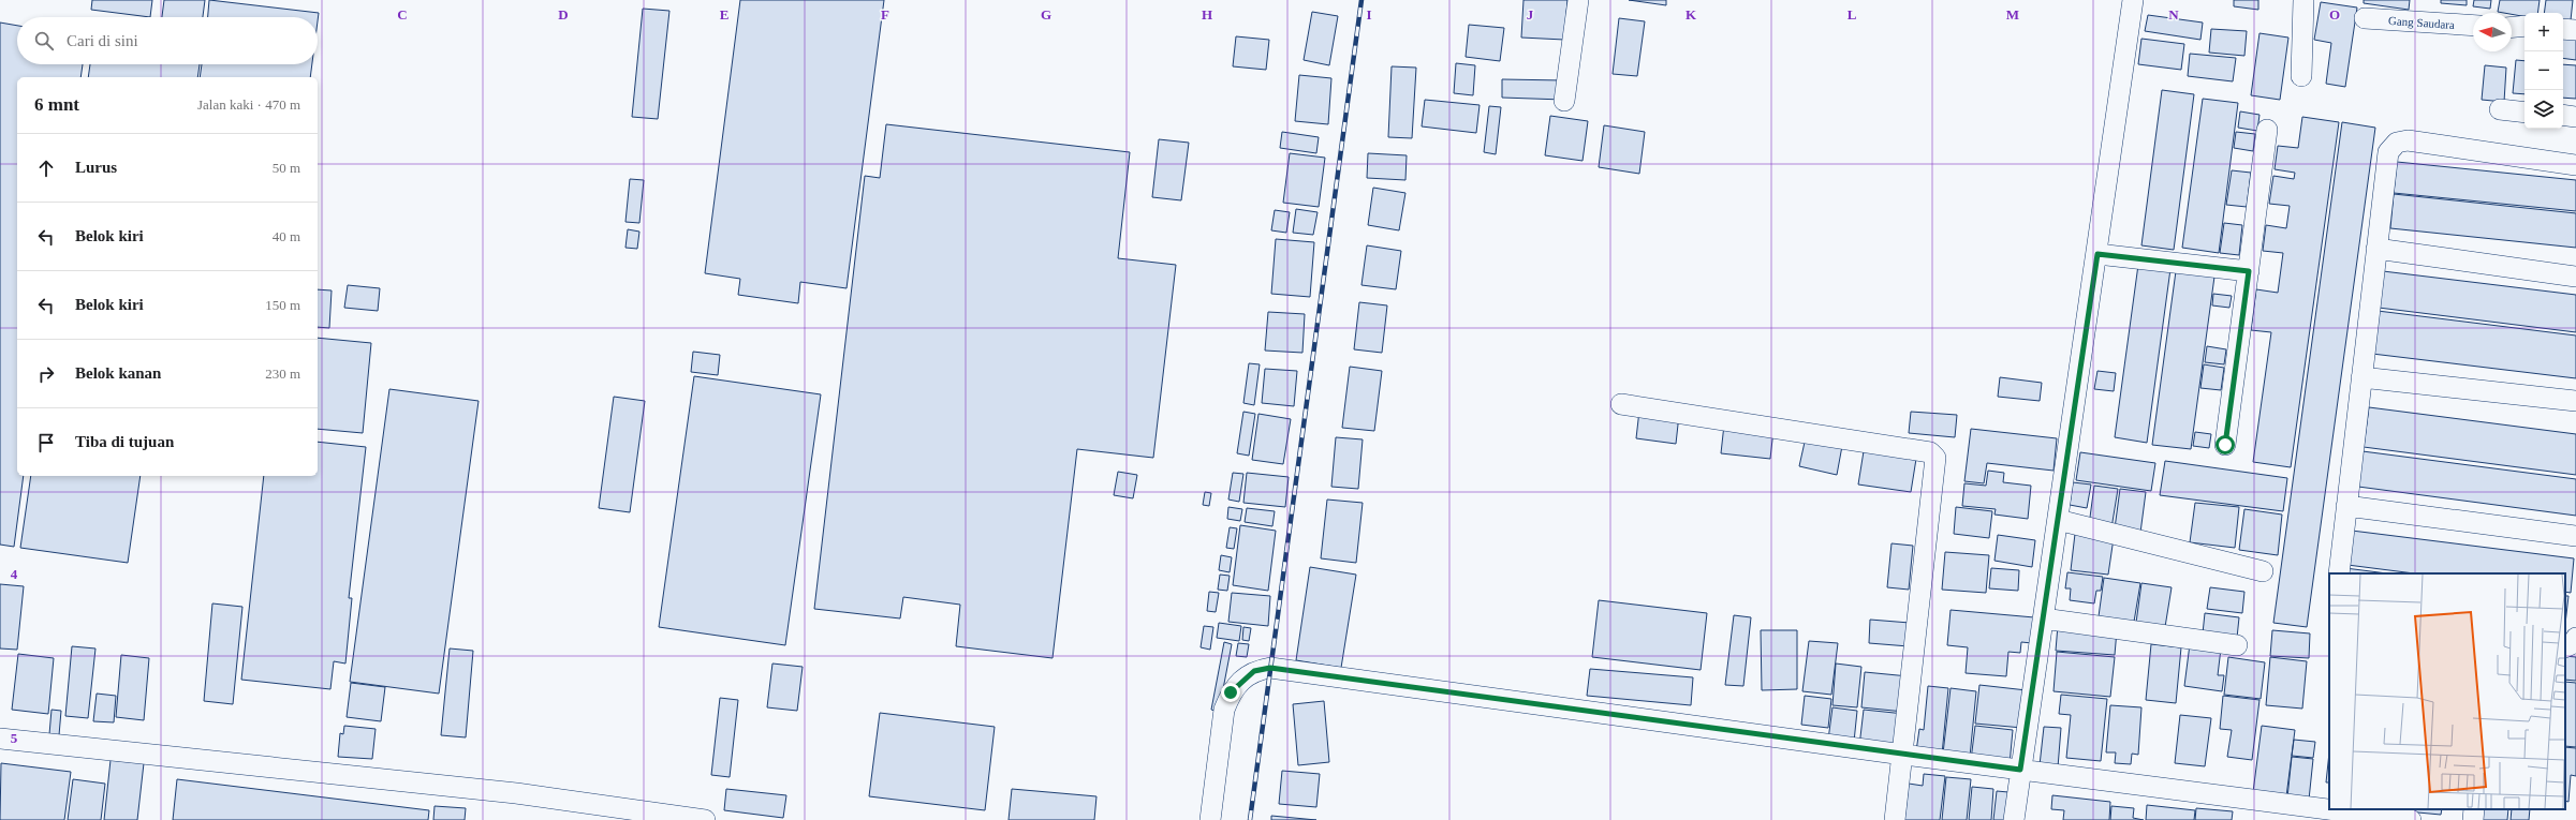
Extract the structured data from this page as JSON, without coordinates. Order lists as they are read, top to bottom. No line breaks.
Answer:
{"streets":{"street":["Gang Saudara"]},"north":"left","page":{"map_buttons":["+","−"],"search":"Cari di sini","heading":["6 mnt","Jalan kaki · 470 m"],"list":[["Lurus","50 m"],["Belok kiri","40 m"],["Belok kiri","150 m"],["Belok kanan","230 m"],"Tiba di tujuan"]},"grid":{"columns":["C","D","E","F","G","H","I","J","K","L","M","N","O"],"rows":["4","5"]}}
